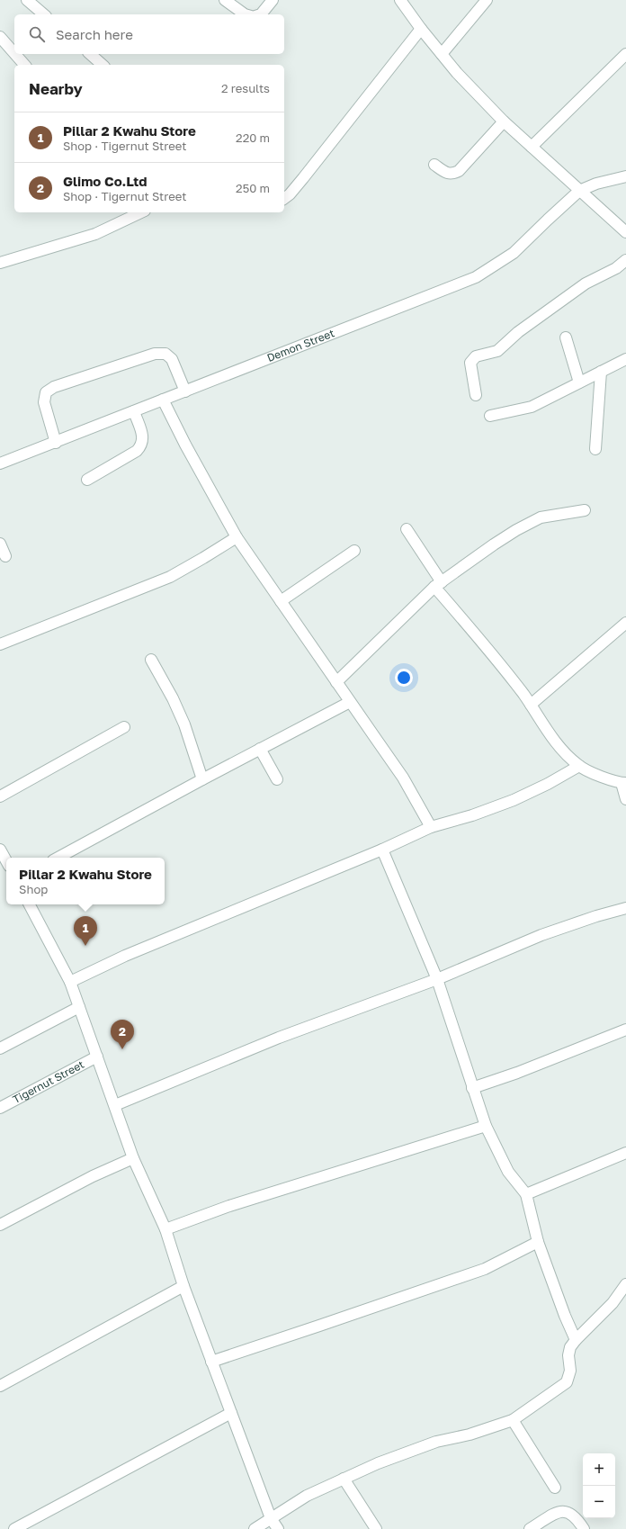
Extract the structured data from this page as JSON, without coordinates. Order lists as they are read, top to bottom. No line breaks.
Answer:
{"streets":{"street":["Demon Street","Tigernut Street"]},"page":{"search":"Search here","heading":["Nearby","2 results"],"list":[{"mark":"1","name":"Pillar 2 Kwahu Store","note":"Shop · Tigernut Street","value":"220 m"},{"mark":"2","name":"Glimo Co.Ltd","note":"Shop · Tigernut Street","value":"250 m"}],"popup":["Pillar 2 Kwahu Store","Shop"],"pins":["1","2"],"map_buttons":["+","−"]}}
